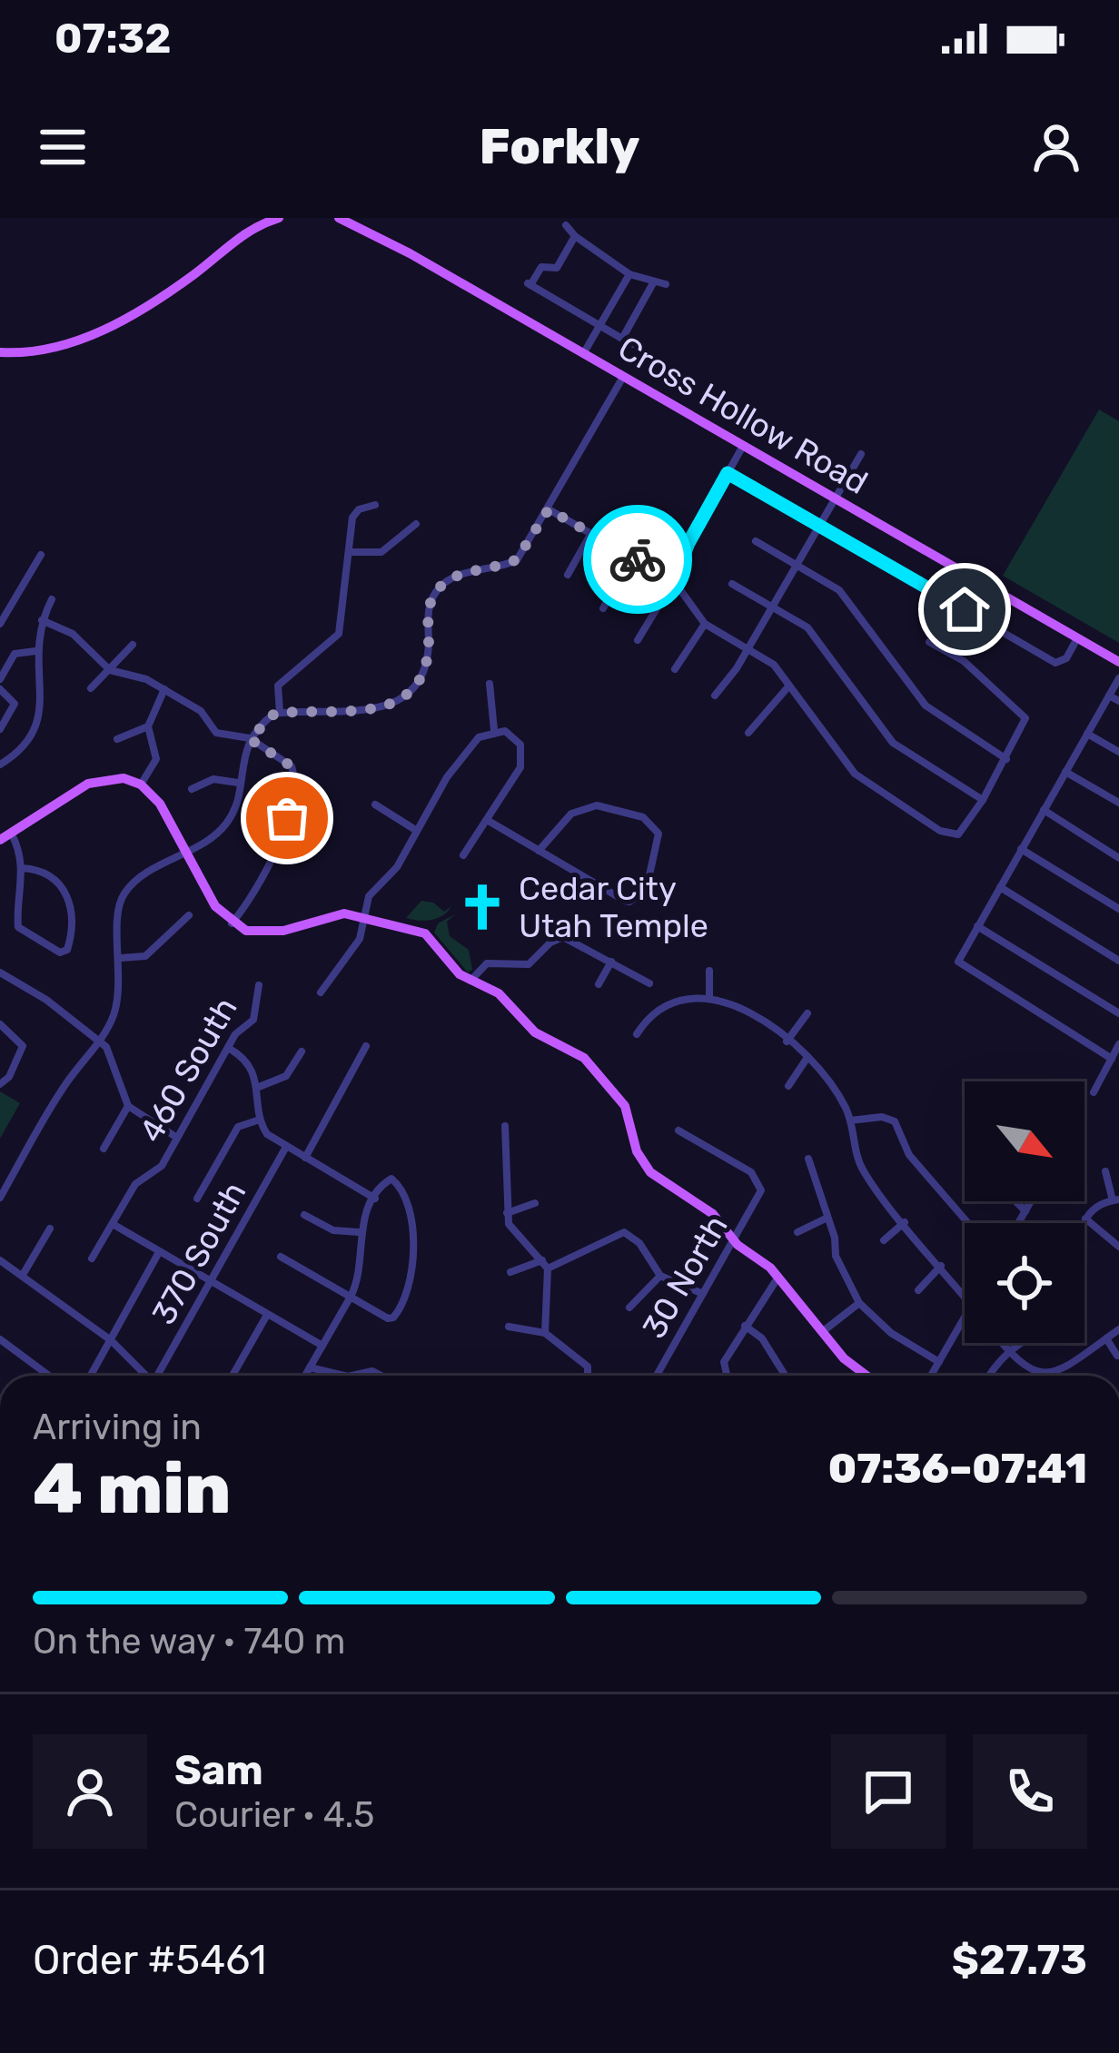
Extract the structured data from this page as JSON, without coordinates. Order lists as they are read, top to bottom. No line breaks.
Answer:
{"streets":{"main road":["Cross Hollow Road"],"street":["460 South","370 South","30 North"]},"places":{"church":["Cedar City Utah Temple"]},"north":"bottom right","page":{"status":"07:32","header":"Forkly","heading":["4 min","Arriving in","07:36–07:41"],"panel":["Sam","Courier · 4.5","Order #5461","$27.73"],"bar":"On the way · 740 m"}}
